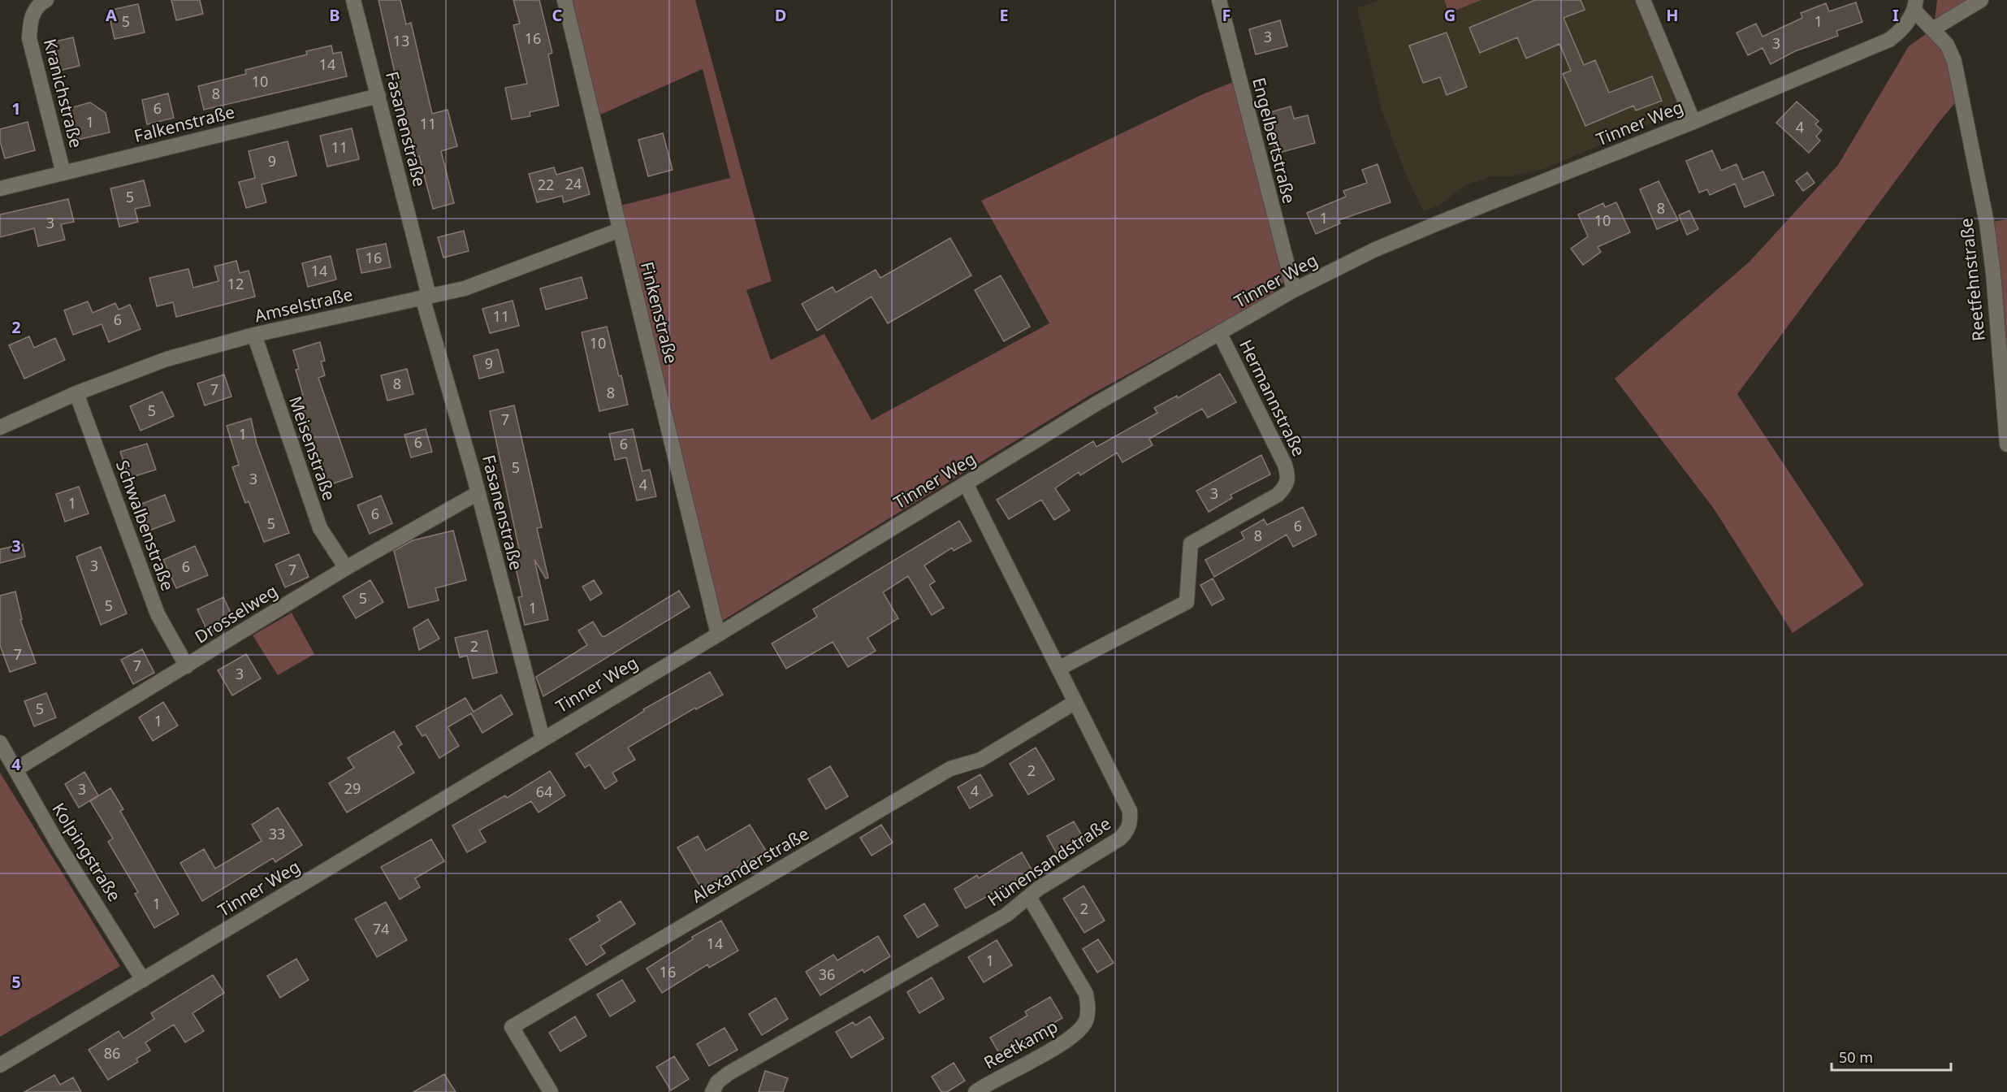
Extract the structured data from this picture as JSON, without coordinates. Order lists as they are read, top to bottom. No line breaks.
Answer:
{"streets":{"street":["Kranichstraße","Tinner Weg","Falkenstraße","Fasanenstraße","Engelbertstraße","Reetfehnstraße","Amselstraße","Finkenstraße","Hermannstraße","Meisenstraße","Schwalbenstraße","Drosselweg","Kolpingstraße","Hünensandstraße","Alexanderstraße","Reetkamp"]},"crossings":[["Kranichstraße","Falkenstraße"],["Tinner Weg","Fasanenstraße"],["Tinner Weg","Engelbertstraße"],["Tinner Weg","Reetfehnstraße"],["Tinner Weg","Finkenstraße"],["Tinner Weg","Hermannstraße"],["Tinner Weg","Kolpingstraße"],["Tinner Weg","Hünensandstraße"],["Falkenstraße","Fasanenstraße"],["Fasanenstraße","Amselstraße"],["Fasanenstraße","Drosselweg"],["Amselstraße","Finkenstraße"],["Amselstraße","Meisenstraße"],["Amselstraße","Schwalbenstraße"],["Hermannstraße","Hünensandstraße"],["Meisenstraße","Drosselweg"],["Schwalbenstraße","Drosselweg"],["Drosselweg","Kolpingstraße"],["Hünensandstraße","Alexanderstraße"],["Hünensandstraße","Reetkamp"]],"house_numbers":["5","1","3","16","13","3","14","10","8","6","1","11","4","11","9","24","22","5","8","1","10","3","16","14","12","11","6","10","9","8","7","8","5","7","1","6","6","5","3","4","3","1","6","5","6","8","3","6","7","5","5","1","2","7","7","3","5","1","2","29","3","4","64","33","1","2","74","14","1","16","36","86"],"scale_bar":"50 m","grid":{"columns":["A","B","C","D","E","F","G","H","I"],"rows":["1","2","3","4","5"]}}
